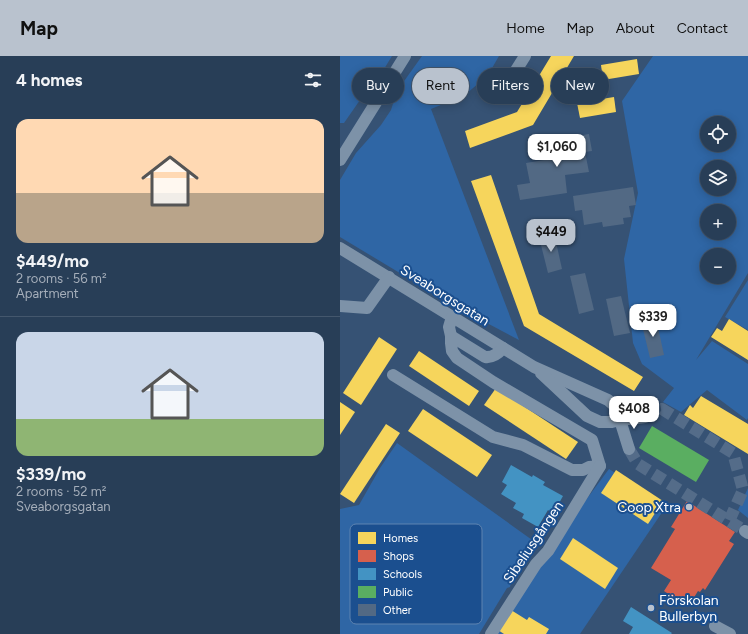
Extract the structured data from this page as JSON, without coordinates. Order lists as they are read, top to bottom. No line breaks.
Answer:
{"streets":{"street":["Sveaborgsgatan","Sibeliusgången"]},"places":["Coop Xtra","Förskolan Bullerbyn"],"legend":["Homes","Shops","Schools","Public","Other"],"page":{"header":"Map","nav":["Home","Map","About","Contact"],"heading":"4 homes","chip":["Buy","Rent","Filters","New"],"list":[{"name":"$449/mo","note":"2 rooms · 56 m² · Apartment"},{"name":"$339/mo","note":"2 rooms · 52 m² · Sveaborgsgatan"}],"map_buttons":["+","−"],"price":["$1,060","$449","$339","$408"]}}
